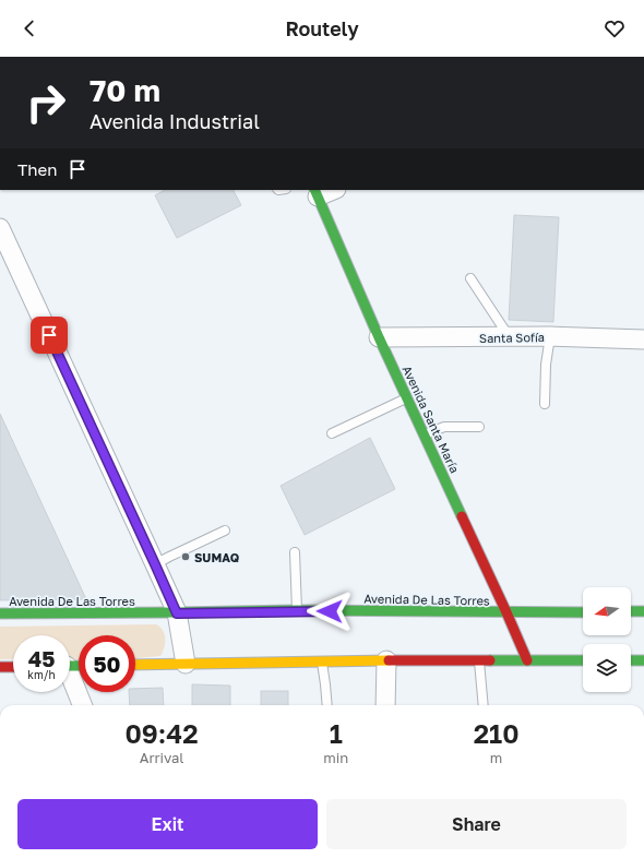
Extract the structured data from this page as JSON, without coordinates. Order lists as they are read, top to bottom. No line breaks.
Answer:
{"streets":{"main road":["Avenida Santa María","Avenida De Las Torres"],"street":["Santa Sofía"]},"crossings":[["Santa Sofía","Avenida Santa María"],["Avenida Santa María","Avenida De Las Torres"]],"places":["SUMAQ"],"north":"left","page":{"header":"Routely","turn":["70 m","Avenida Industrial"],"then":"Then","speed":"45 km/h","limit":"50","eta":["09:42","Arrival","1","min","210","m"],"buttons":["Exit","Share"]}}
